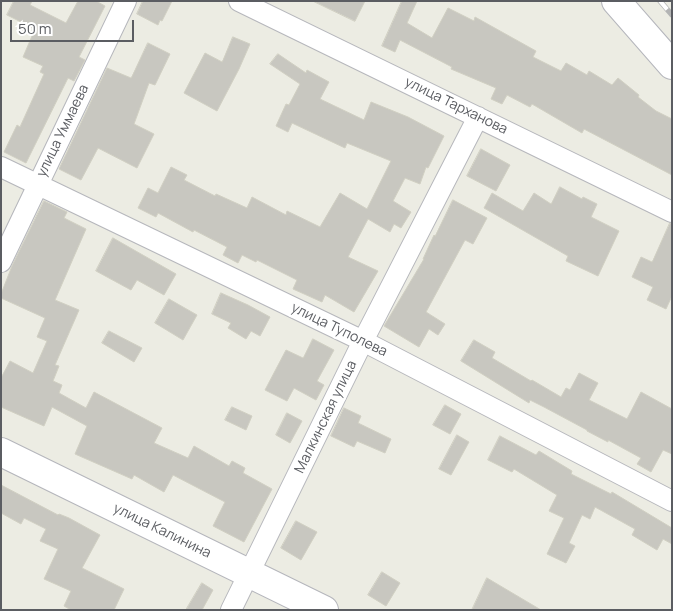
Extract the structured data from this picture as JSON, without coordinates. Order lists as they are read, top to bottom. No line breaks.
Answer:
{"streets":{"street":["улица Тарханова","улица Уммаева","улица Туполева","Малкинская улица","улица Калинина"]},"crossings":[["улица Тарханова","Малкинская улица"],["улица Уммаева","улица Туполева"],["улица Туполева","Малкинская улица"],["Малкинская улица","улица Калинина"]],"scale_bar":"50 m"}
